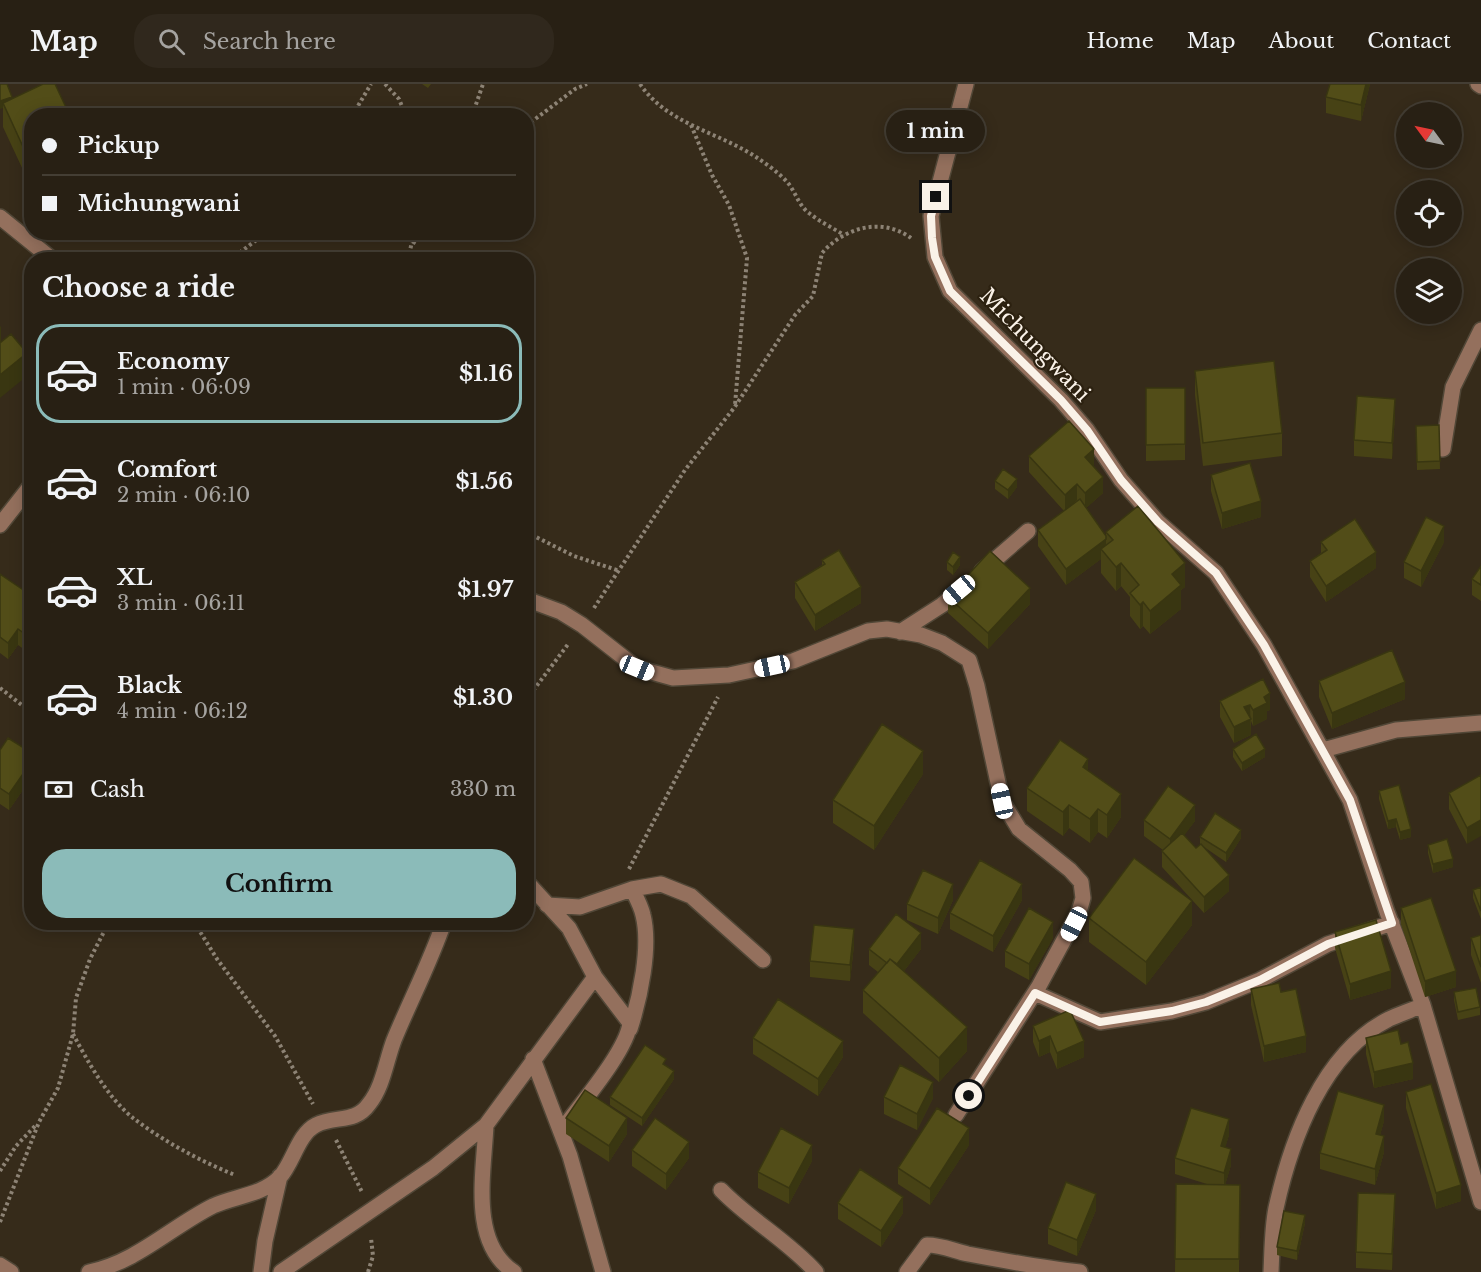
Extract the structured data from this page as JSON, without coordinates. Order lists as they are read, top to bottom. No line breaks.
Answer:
{"streets":{"street":["Michungwani"]},"north":"top left","page":{"header":"Map","search":"Search here","nav":["Home","Map","About","Contact"],"banner":["Pickup","Michungwani"],"bubble":"1 min","heading":"Choose a ride","list":[{"name":"Economy","note":"1 min · 06:09","value":"$1.16"},{"name":"Comfort","note":"2 min · 06:10","value":"$1.56"},{"name":"XL","note":"3 min · 06:11","value":"$1.97"},{"name":"Black","note":"4 min · 06:12","value":"$1.30"}],"pay":["Cash","330 m"],"buttons":"Confirm"}}
